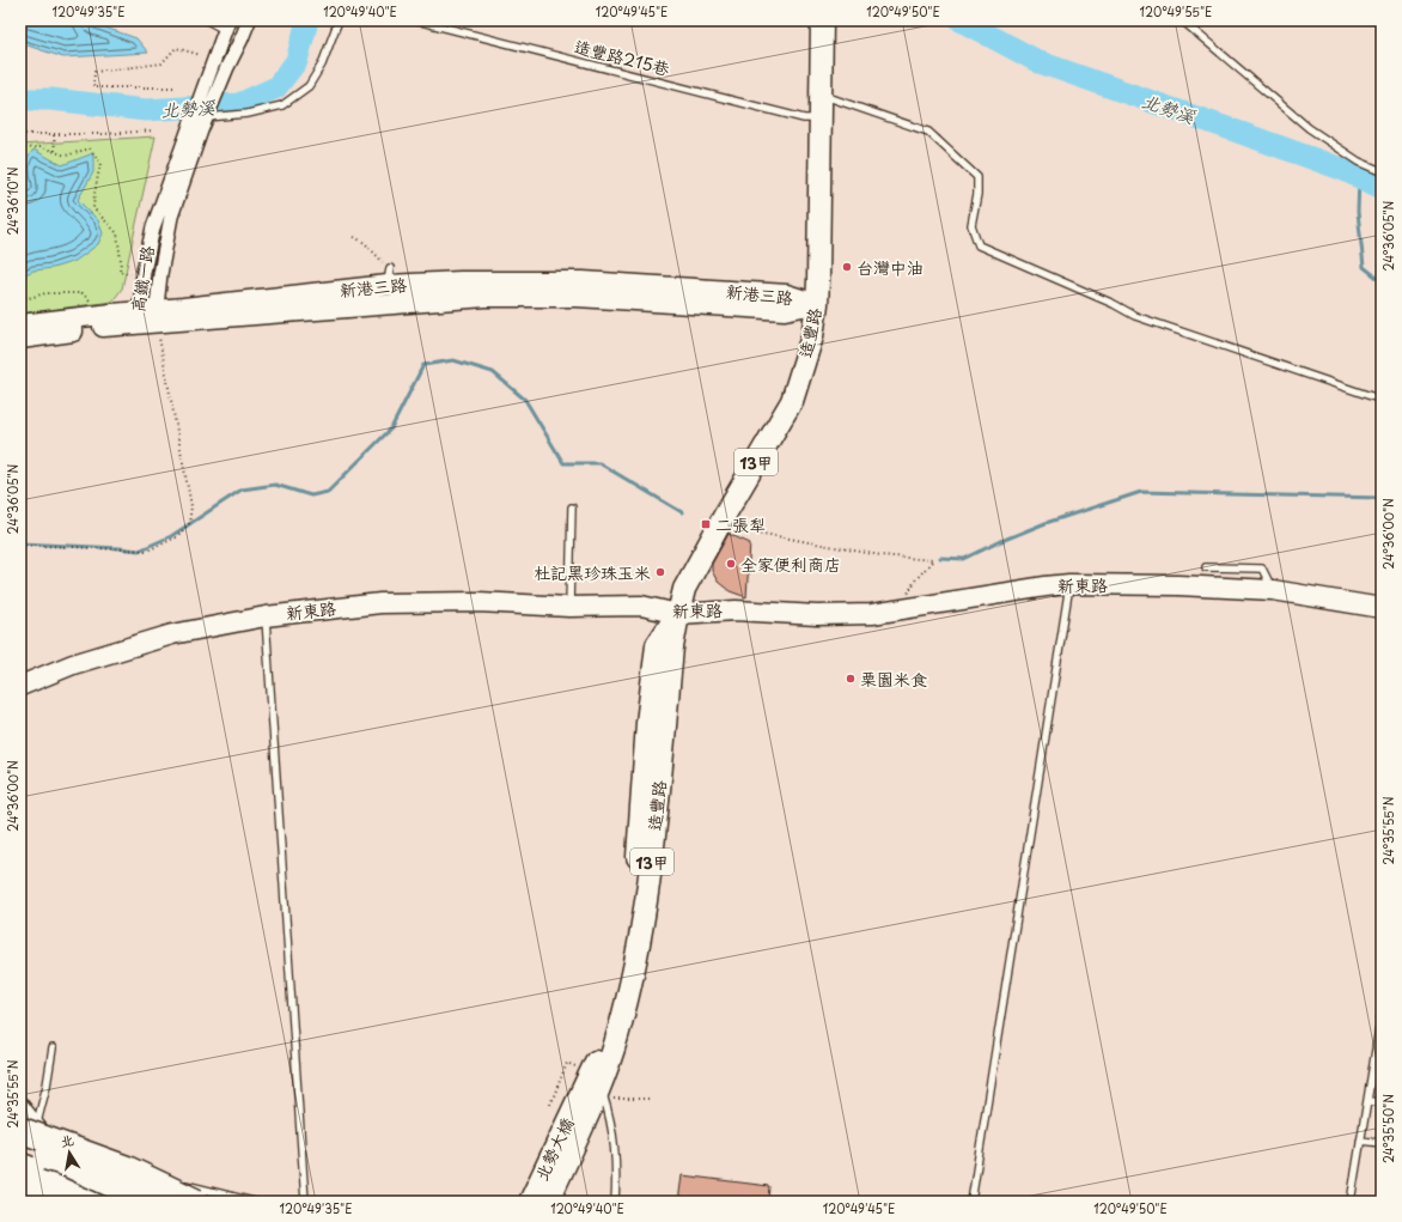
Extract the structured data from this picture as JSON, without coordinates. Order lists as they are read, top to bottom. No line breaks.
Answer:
{"streets":{"main road":["新港三路","造豐路","13甲","新東路","北勢大橋"],"street":["高鐵一路"],"lane":["造豐路215巷"]},"crossings":[["造豐路215巷","造豐路"],["高鐵一路","新港三路"],["新港三路","造豐路"],["造豐路","新東路"],["造豐路","北勢大橋"]],"water":["北勢溪"],"places":{"other":["台灣中油","全家便利商店","杜記黑珍珠玉米","栗園米食"],"transit":["二張犁"]},"north":"top","coordinates":["120°49'35\"E","120°49'40\"E","120°49'45\"E","120°49'50\"E","120°49'55\"E","24°36'10\"N","24°36'05\"N","24°36'00\"N","24°35'55\"N","24°35'50\"N"]}
